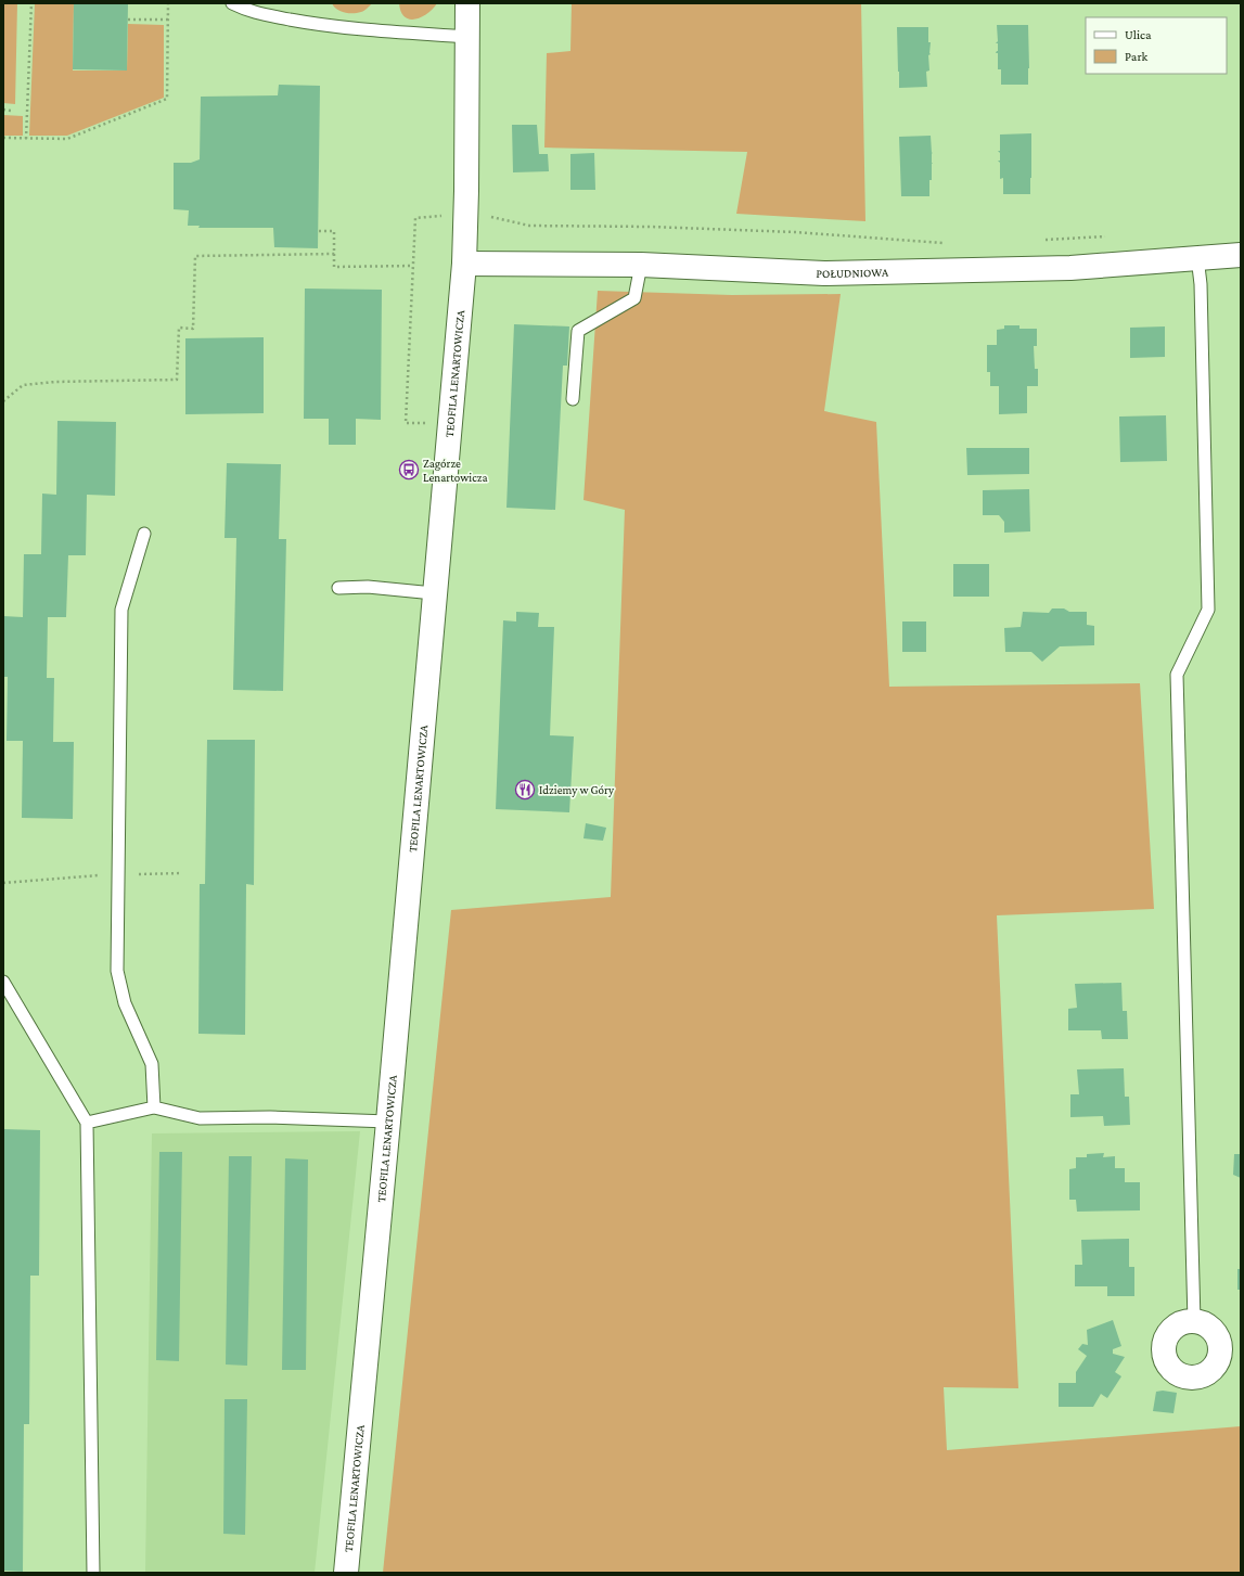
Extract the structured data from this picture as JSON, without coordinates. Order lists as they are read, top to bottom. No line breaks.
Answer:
{"streets":{"street":["POŁUDNIOWA","TEOFILA LENARTOWICZA"]},"crossings":[["POŁUDNIOWA","TEOFILA LENARTOWICZA"]],"places":{"bus stop":["Zagórze Lenartowicza"],"restaurant":["Idziemy w Góry"]},"legend":["Ulica","Park"]}
